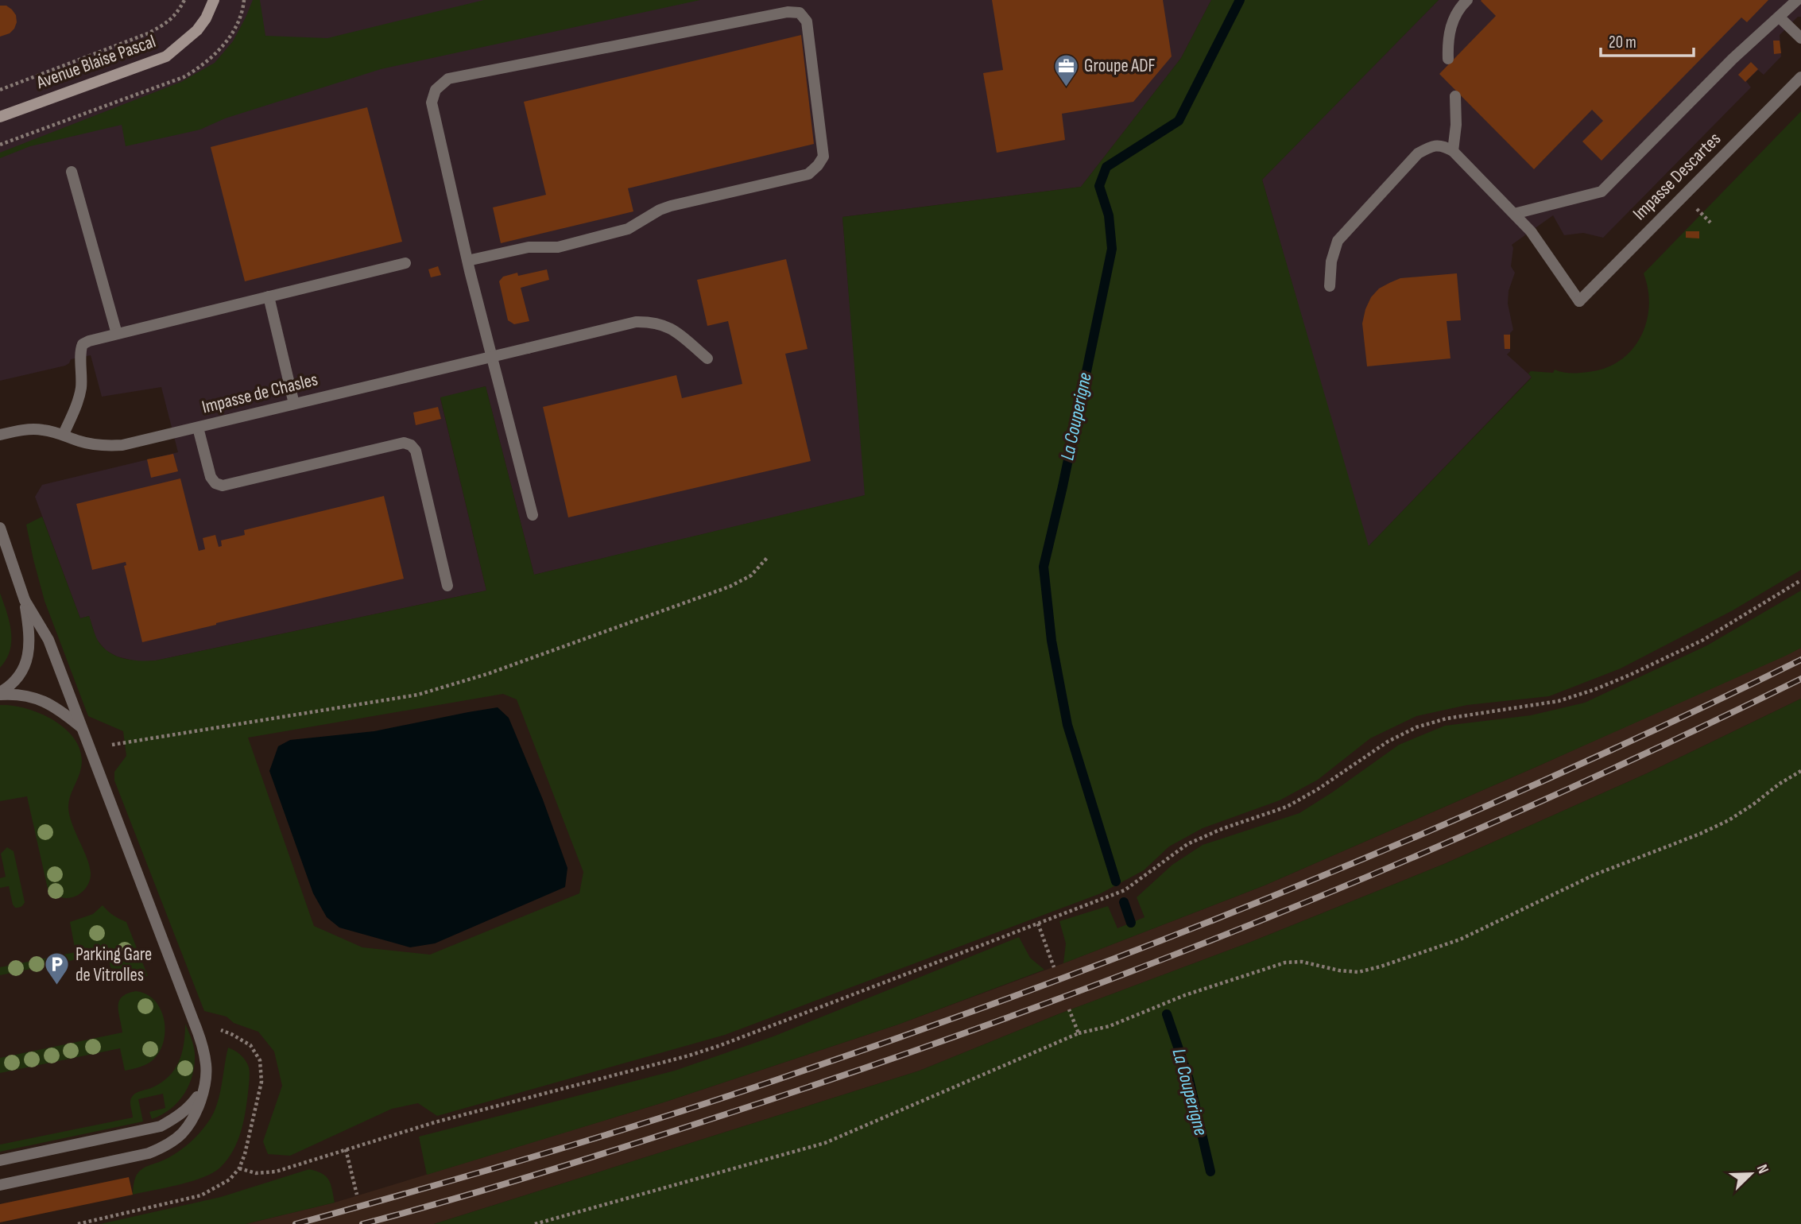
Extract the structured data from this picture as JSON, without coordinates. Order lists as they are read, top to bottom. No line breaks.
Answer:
{"streets":{"street":["Avenue Blaise Pascal","Impasse Descartes","Impasse de Chasles"]},"water":["La Couperigne"],"places":{"office":["Groupe ADF"],"parking":["Parking Gare de Vitrolles"]},"scale_bar":"20 m","north":"top right"}
